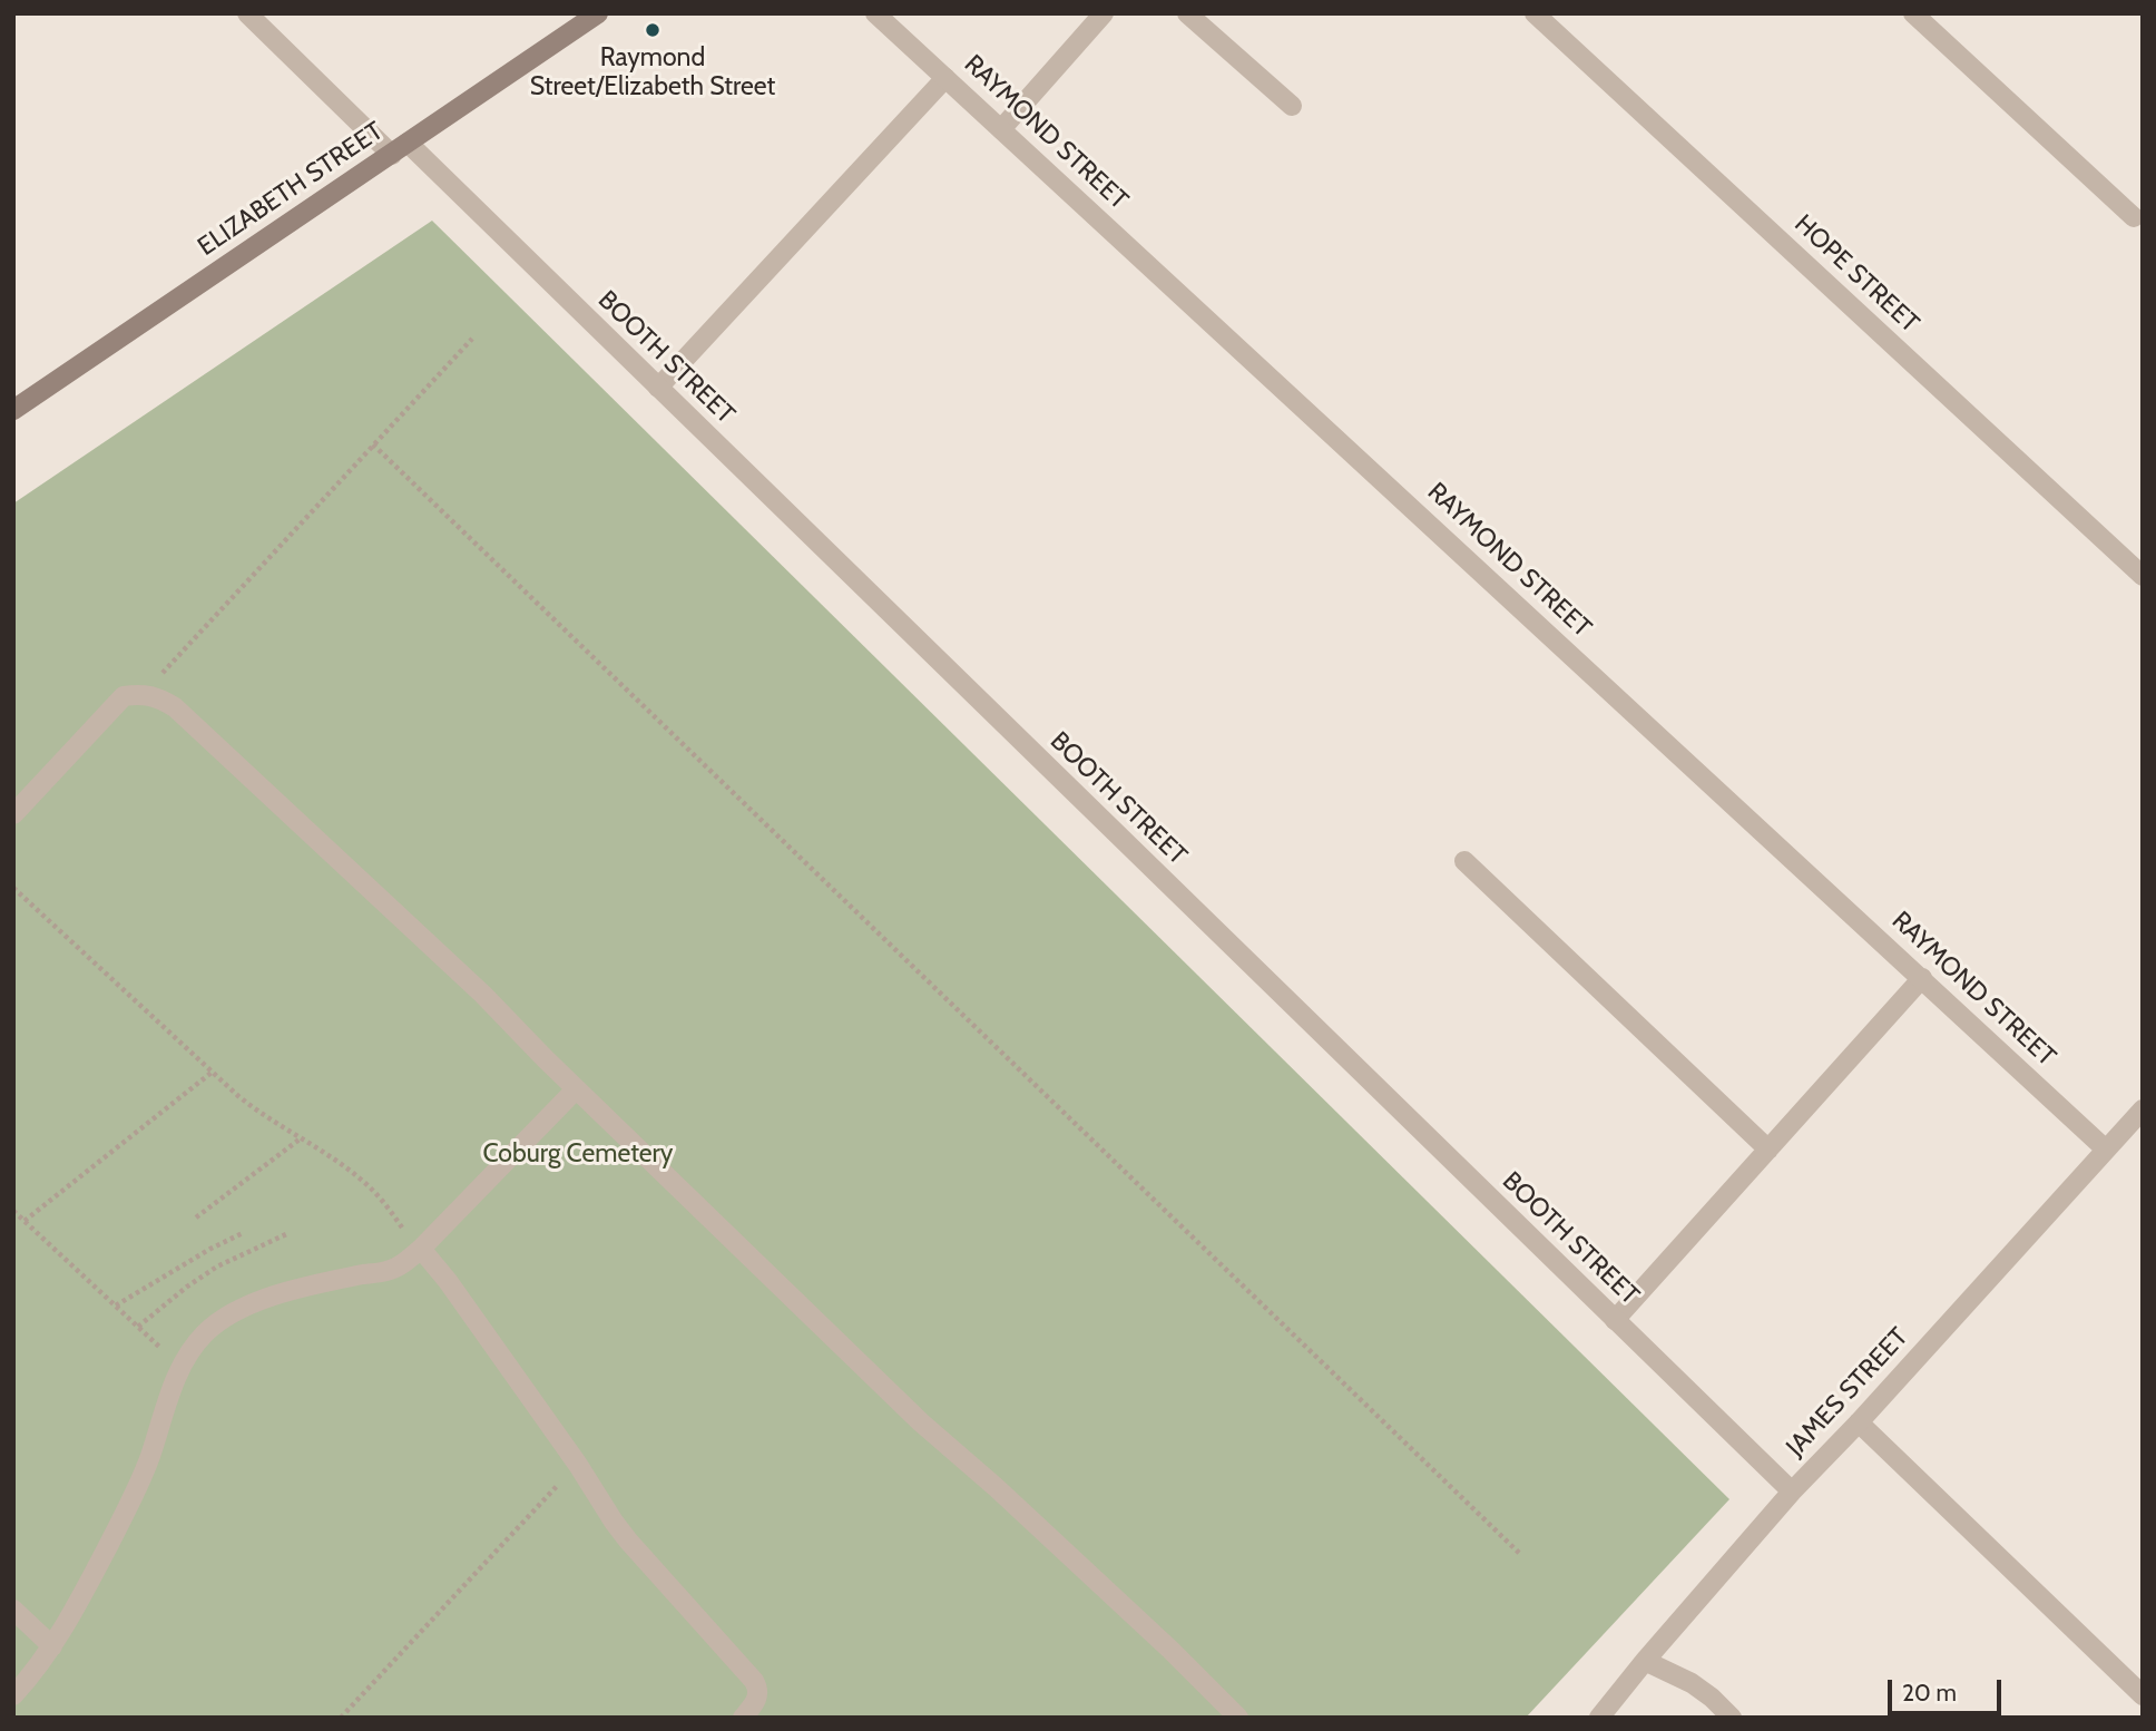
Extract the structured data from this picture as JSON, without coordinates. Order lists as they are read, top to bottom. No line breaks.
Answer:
{"streets":{"main road":["ELIZABETH STREET"],"street":["RAYMOND STREET","HOPE STREET","BOOTH STREET","JAMES STREET"]},"crossings":[["RAYMOND STREET","JAMES STREET"],["ELIZABETH STREET","BOOTH STREET"],["BOOTH STREET","JAMES STREET"]],"parks":["Coburg Cemetery"],"places":["Raymond Street/Elizabeth Street"],"scale_bar":"20 m"}
